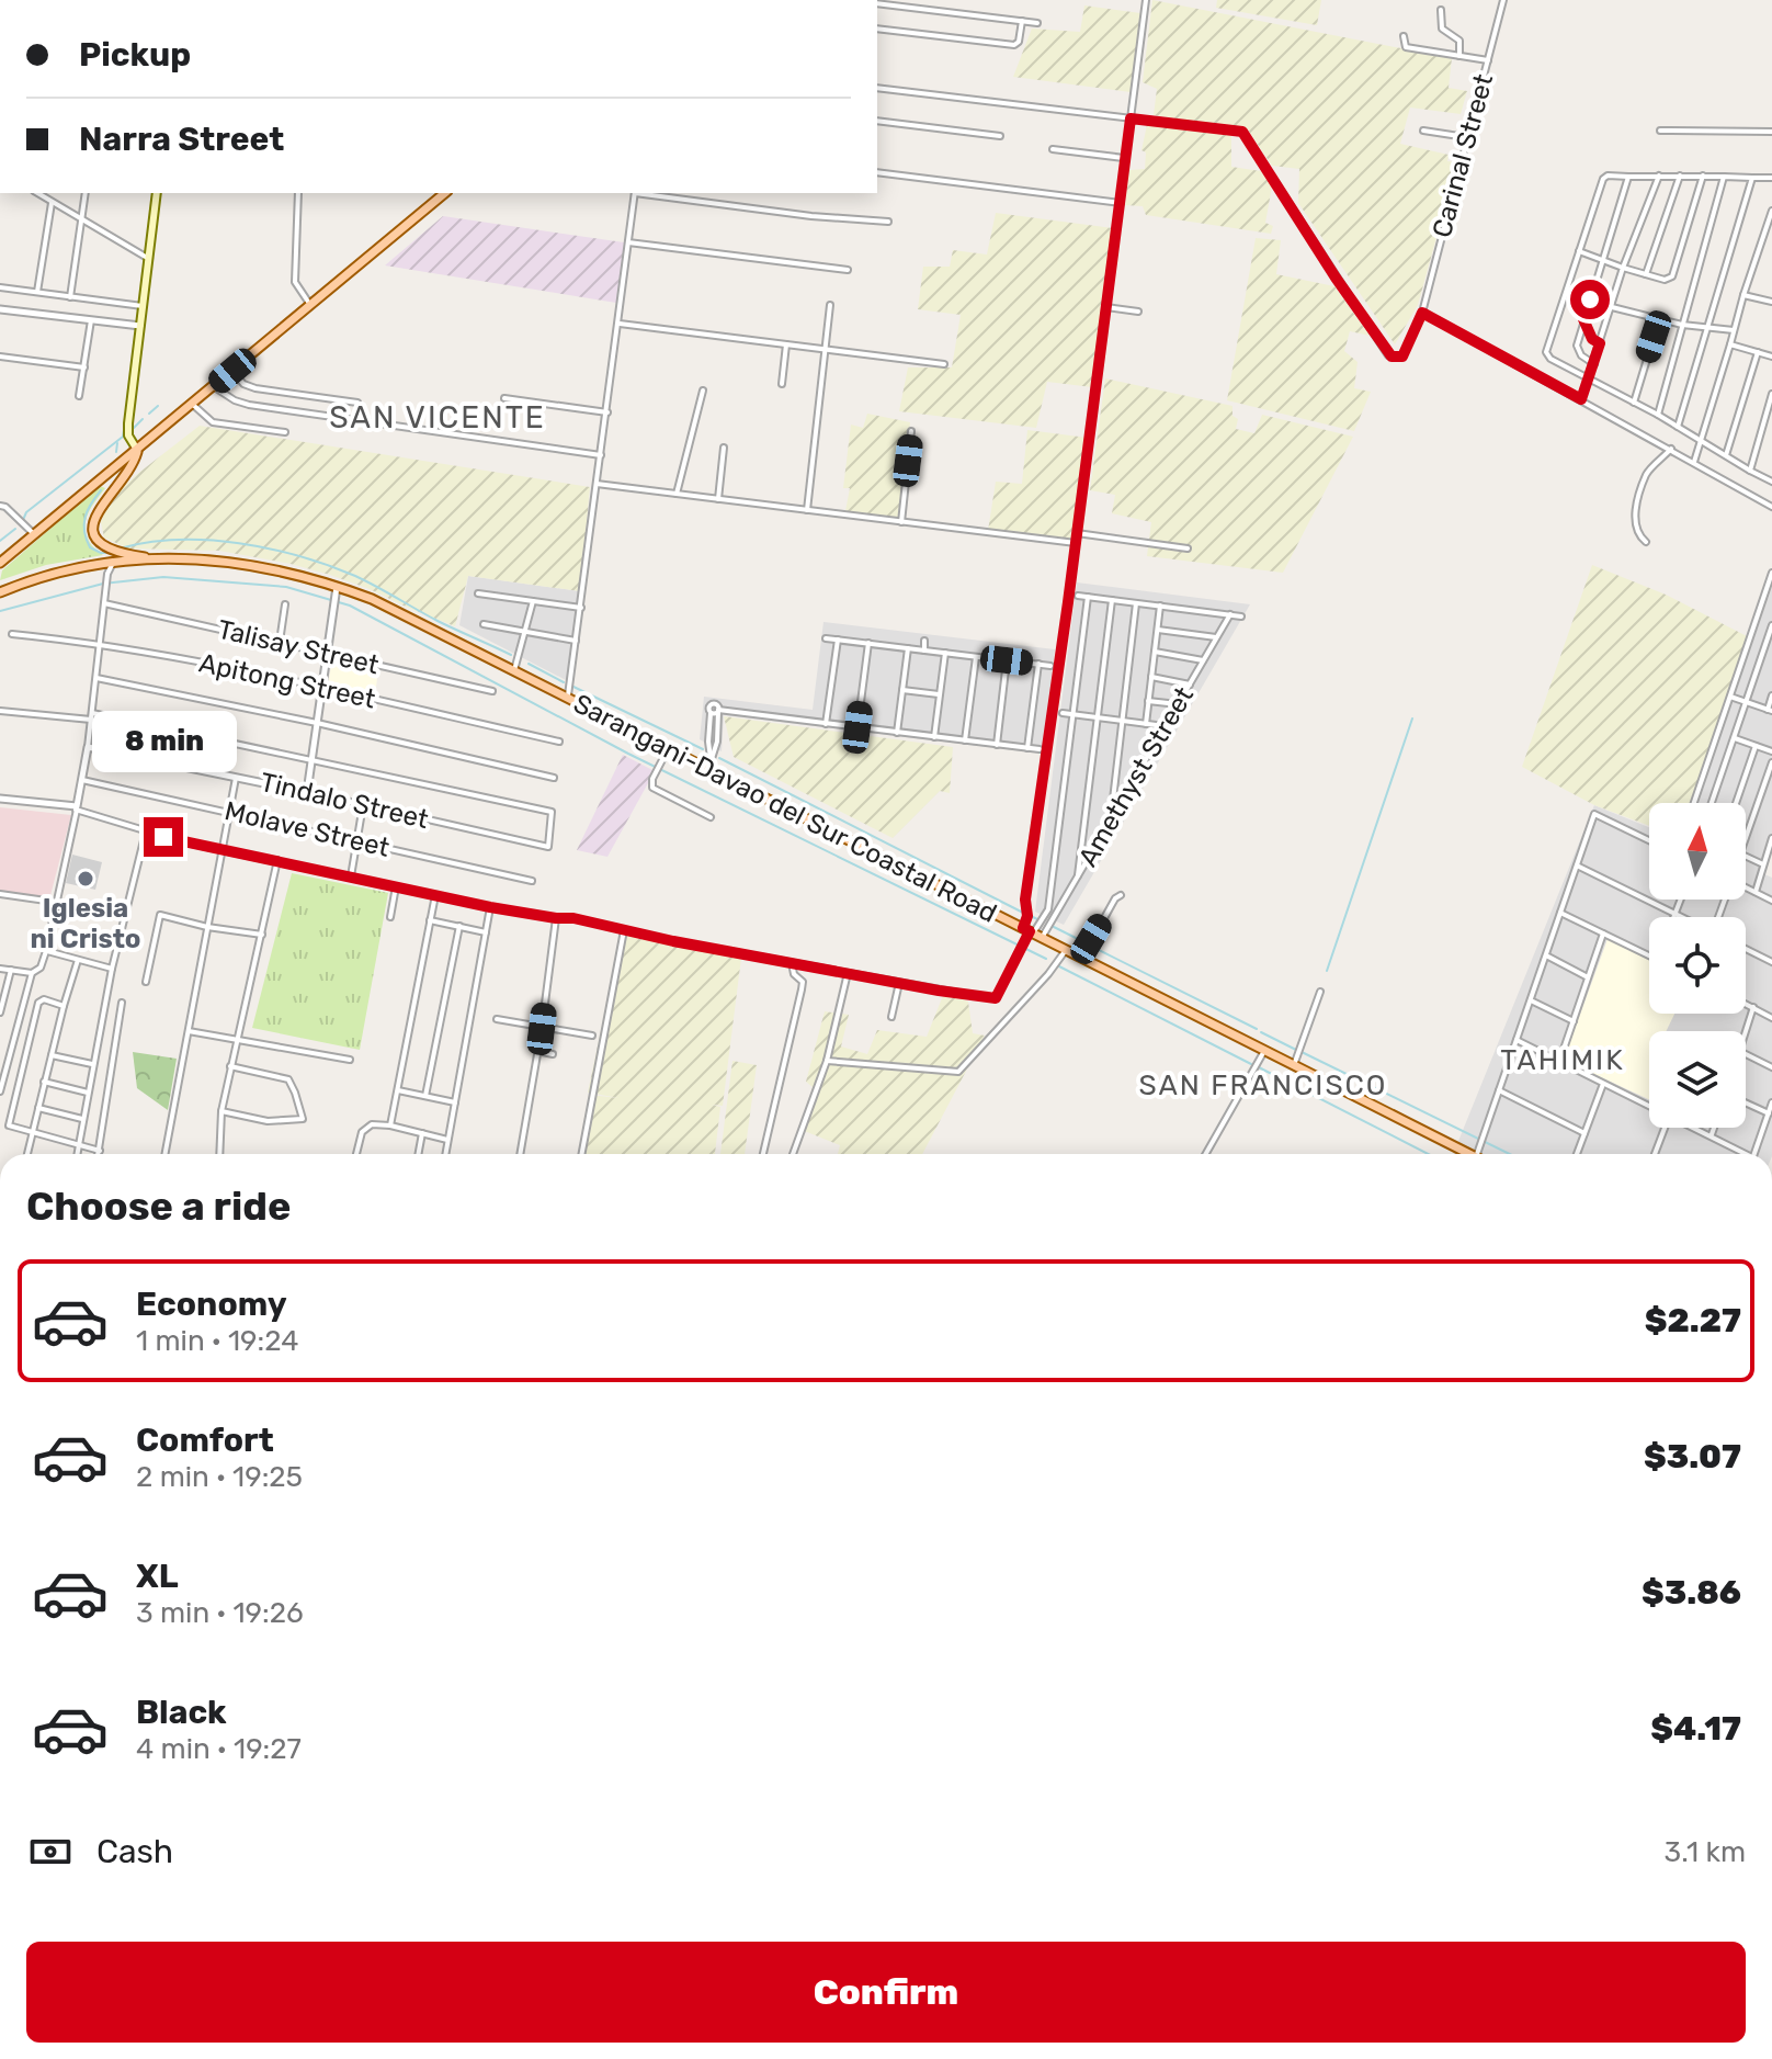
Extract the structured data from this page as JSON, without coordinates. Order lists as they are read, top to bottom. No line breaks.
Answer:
{"streets":{"main road":["Sarangani-Davao del Sur Coastal Road"],"street":["Carinal Street","Talisay Street","Apitong Street","Amethyst Street","Tindalo Street","Molave Street"]},"crossings":[["Amethyst Street","Sarangani-Davao del Sur Coastal Road"]],"districts":["SAN VICENTE","TAHIMIK","SAN FRANCISCO"],"places":["Iglesia ni Cristo"],"north":"top","page":{"banner":["Pickup","Narra Street"],"bubble":"8 min","heading":"Choose a ride","list":[{"name":"Economy","note":"1 min · 19:24","value":"$2.27"},{"name":"Comfort","note":"2 min · 19:25","value":"$3.07"},{"name":"XL","note":"3 min · 19:26","value":"$3.86"},{"name":"Black","note":"4 min · 19:27","value":"$4.17"}],"pay":["Cash","3.1 km"],"buttons":"Confirm"}}
